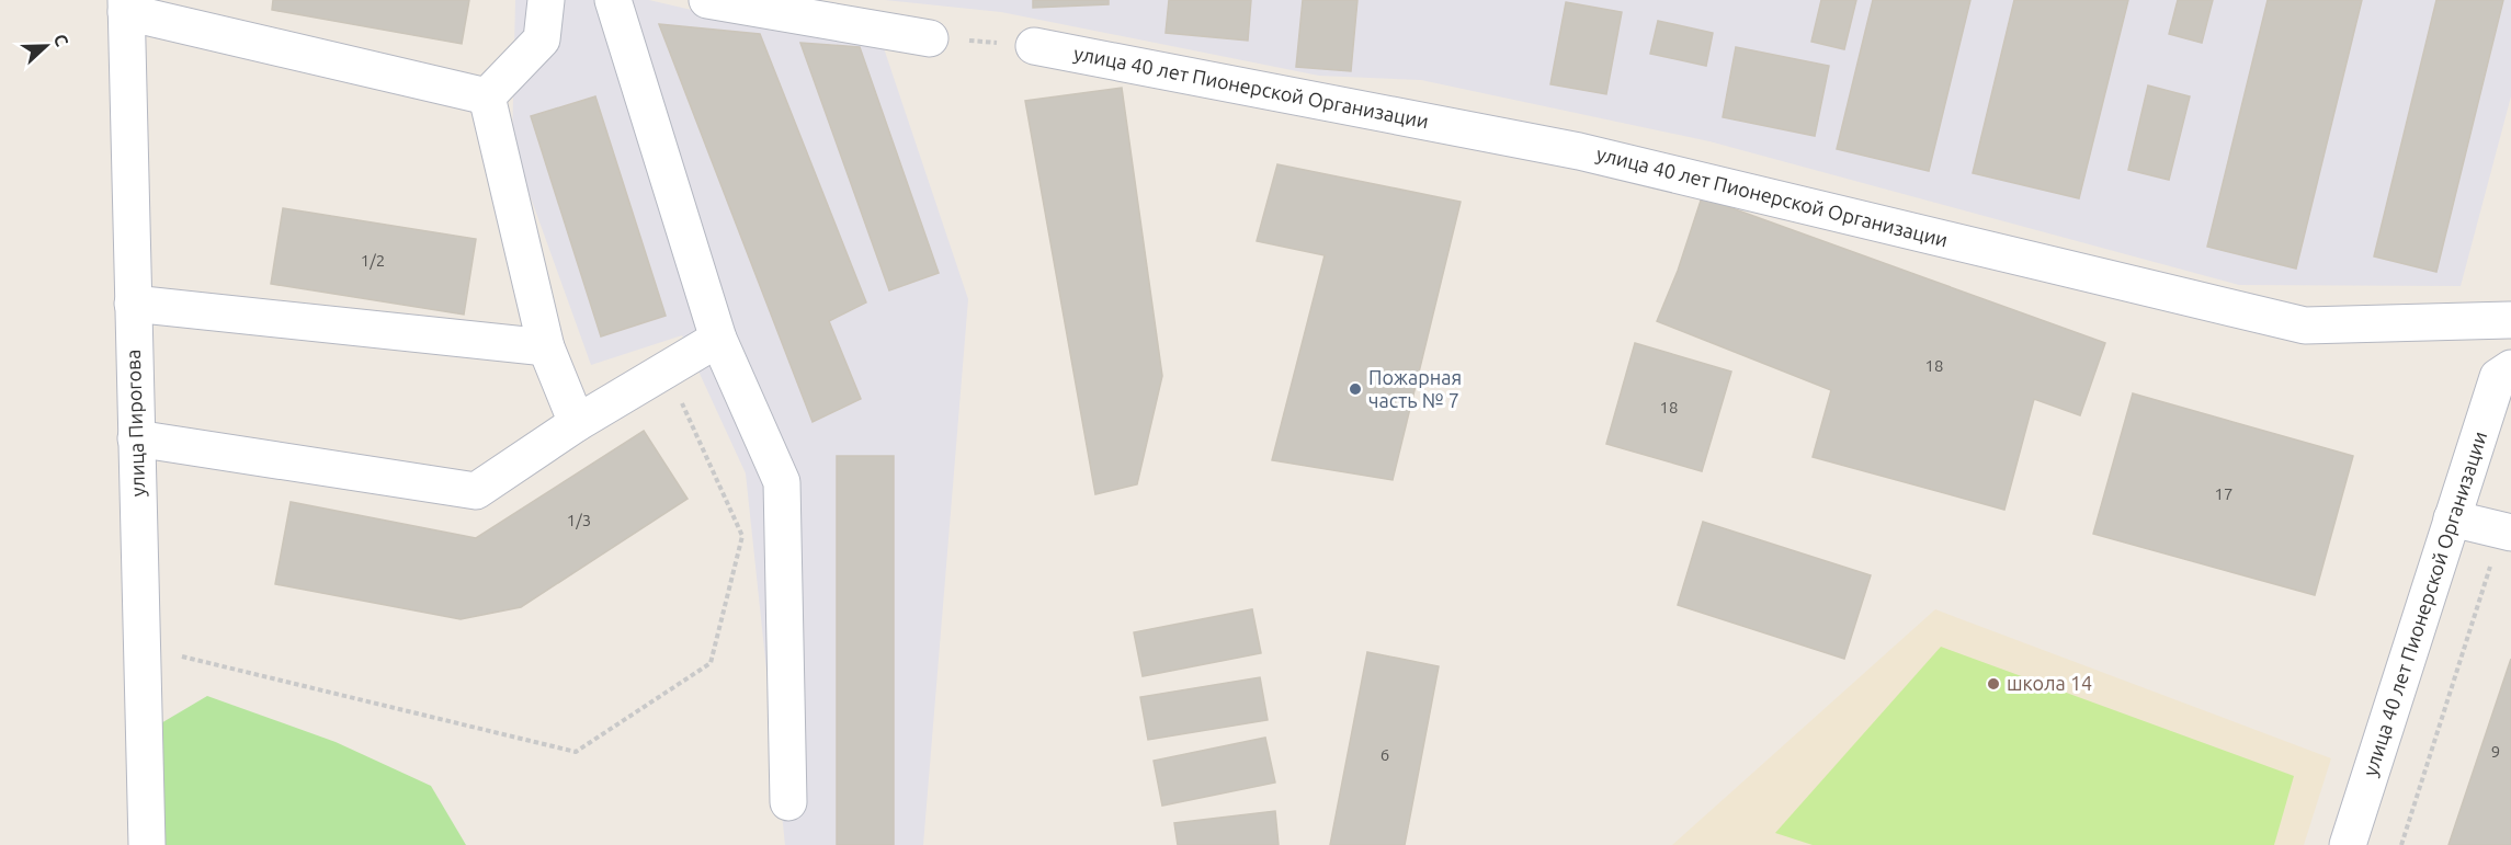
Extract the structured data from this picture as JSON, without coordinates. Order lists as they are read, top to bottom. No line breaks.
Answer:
{"streets":{"street":["улица 40 лет Пионерской Организации","улица Пирогова"]},"places":["Пожарная часть № 7","школа 14"],"house_numbers":["1/2","18","18","17","1/3","9","6"],"north":"right"}
